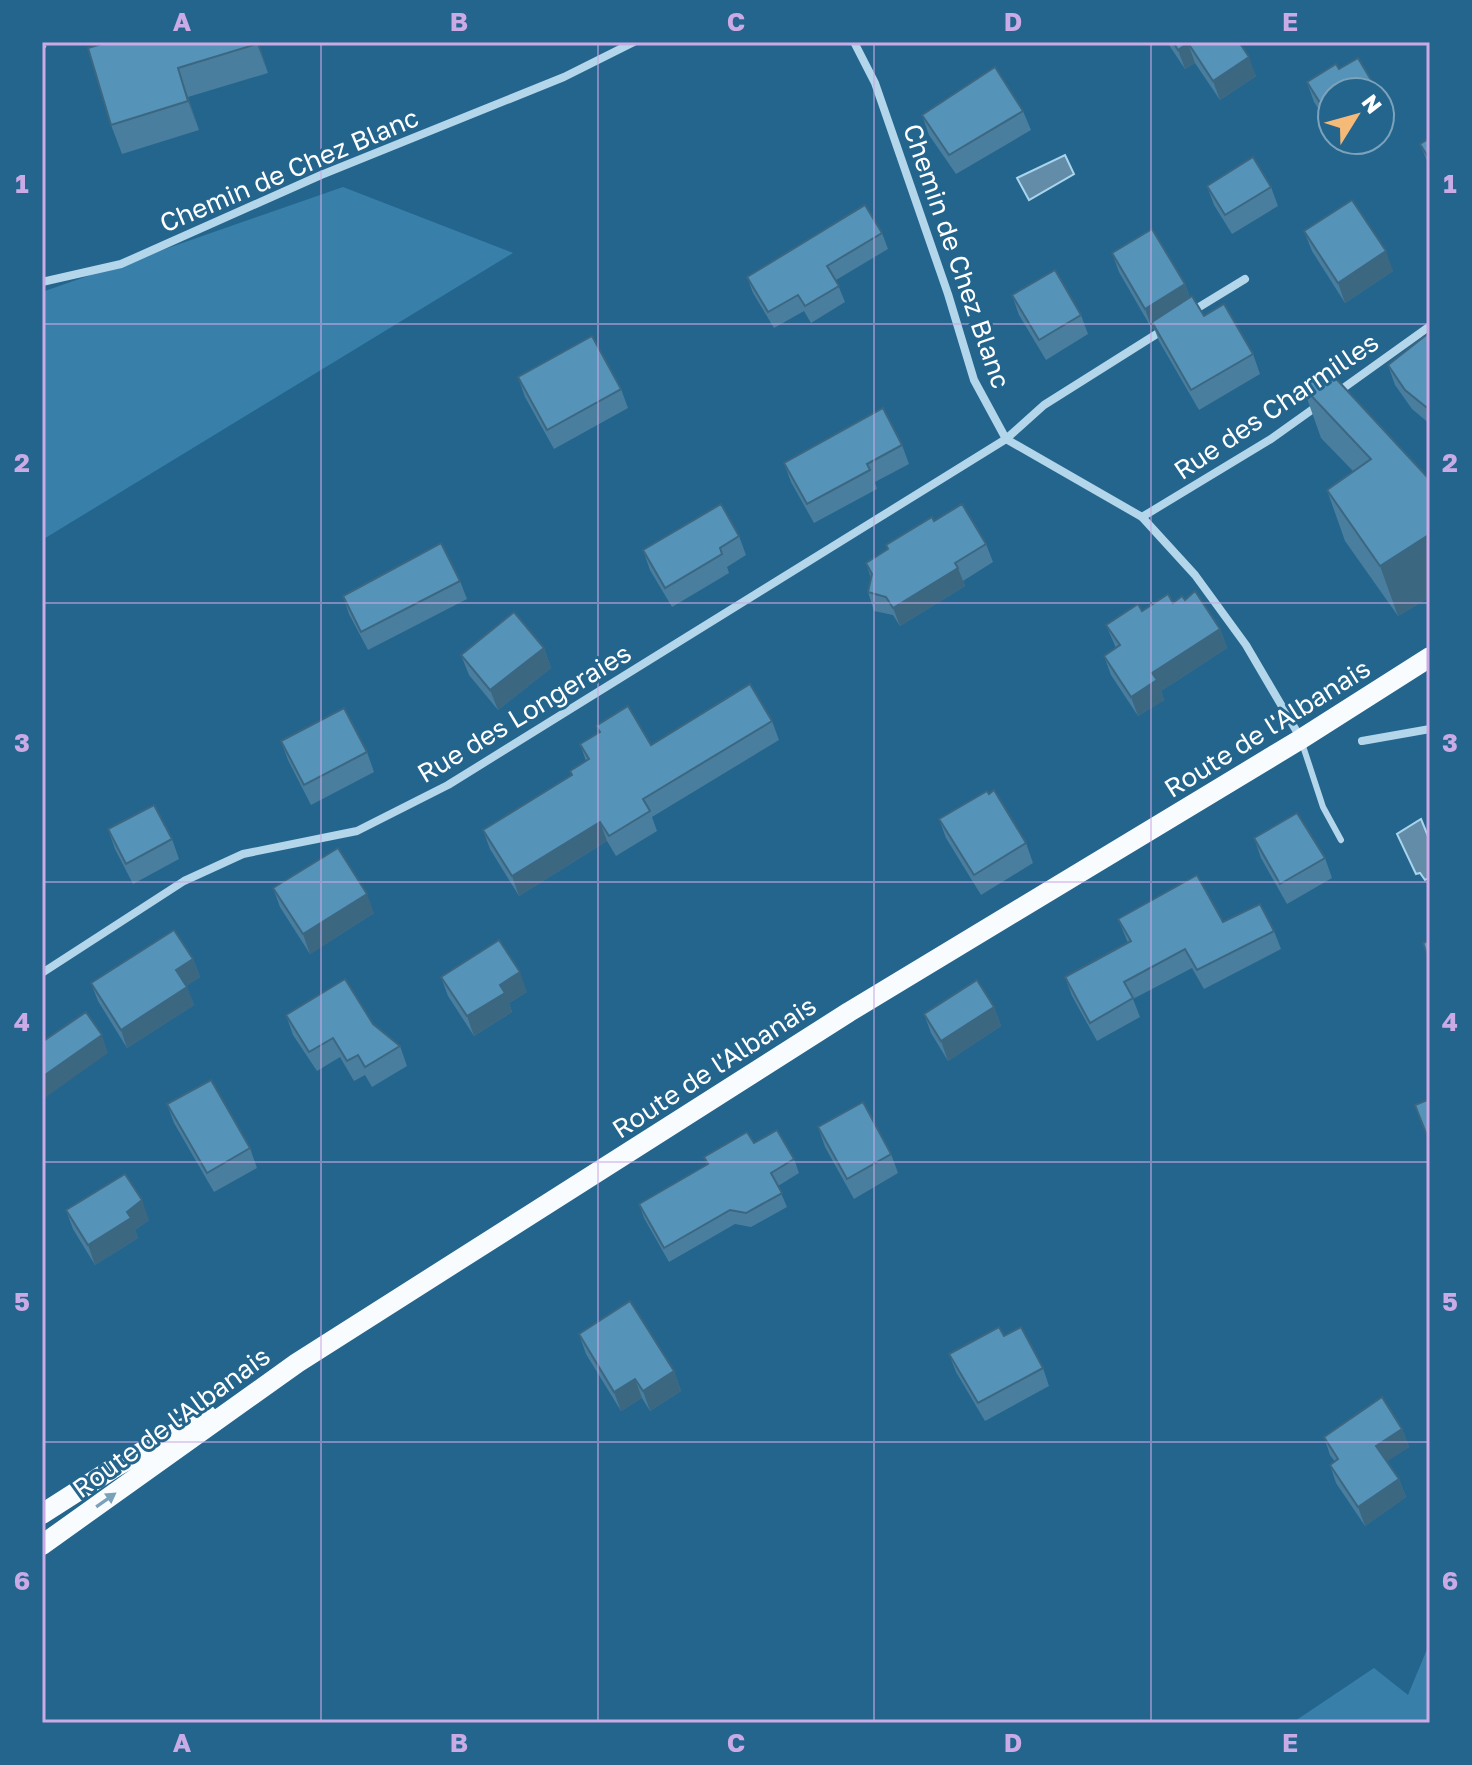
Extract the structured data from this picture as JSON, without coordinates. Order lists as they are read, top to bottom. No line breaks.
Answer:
{"streets":{"main road":["Route de l'Albanais"],"street":["Chemin de Chez Blanc","Rue des Charmilles","Rue des Longeraies"]},"crossings":[["Chemin de Chez Blanc","Rue des Longeraies"]],"north":"top right","grid":{"columns":["A","B","C","D","E"],"rows":["1","2","3","4","5","6"]}}
